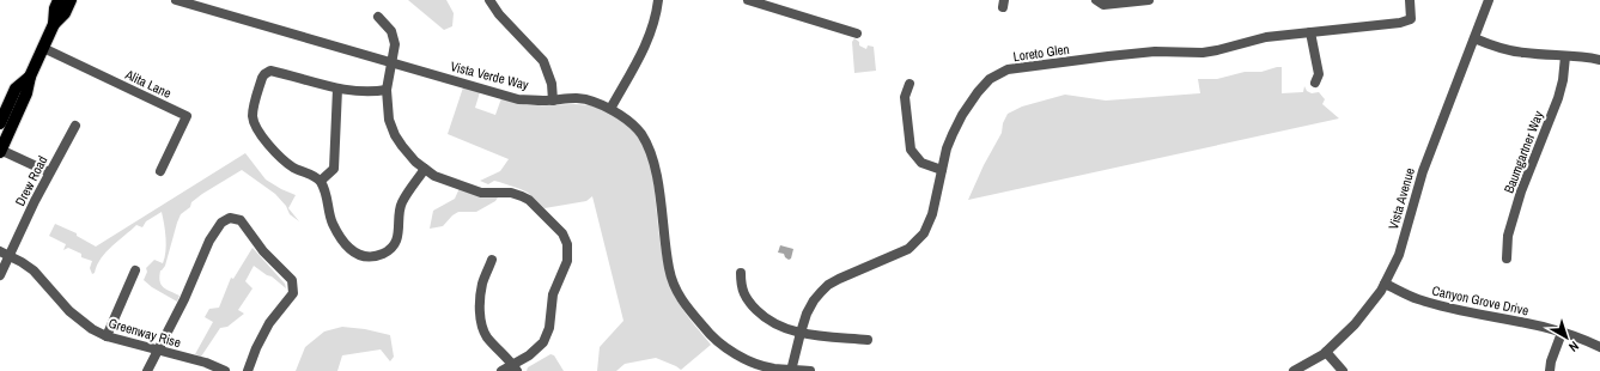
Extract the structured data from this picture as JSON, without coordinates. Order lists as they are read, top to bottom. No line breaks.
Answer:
{"streets":{"street":["Loreto Glen","Vista Verde Way","Alita Lane","Baumgartner Way","Drew Road","Vista Avenue","Canyon Grove Drive","Greenway Rise"]},"crossings":[["Loreto Glen","Vista Verde Way"],["Drew Road","Greenway Rise"],["Vista Avenue","Canyon Grove Drive"]],"north":"bottom right"}
